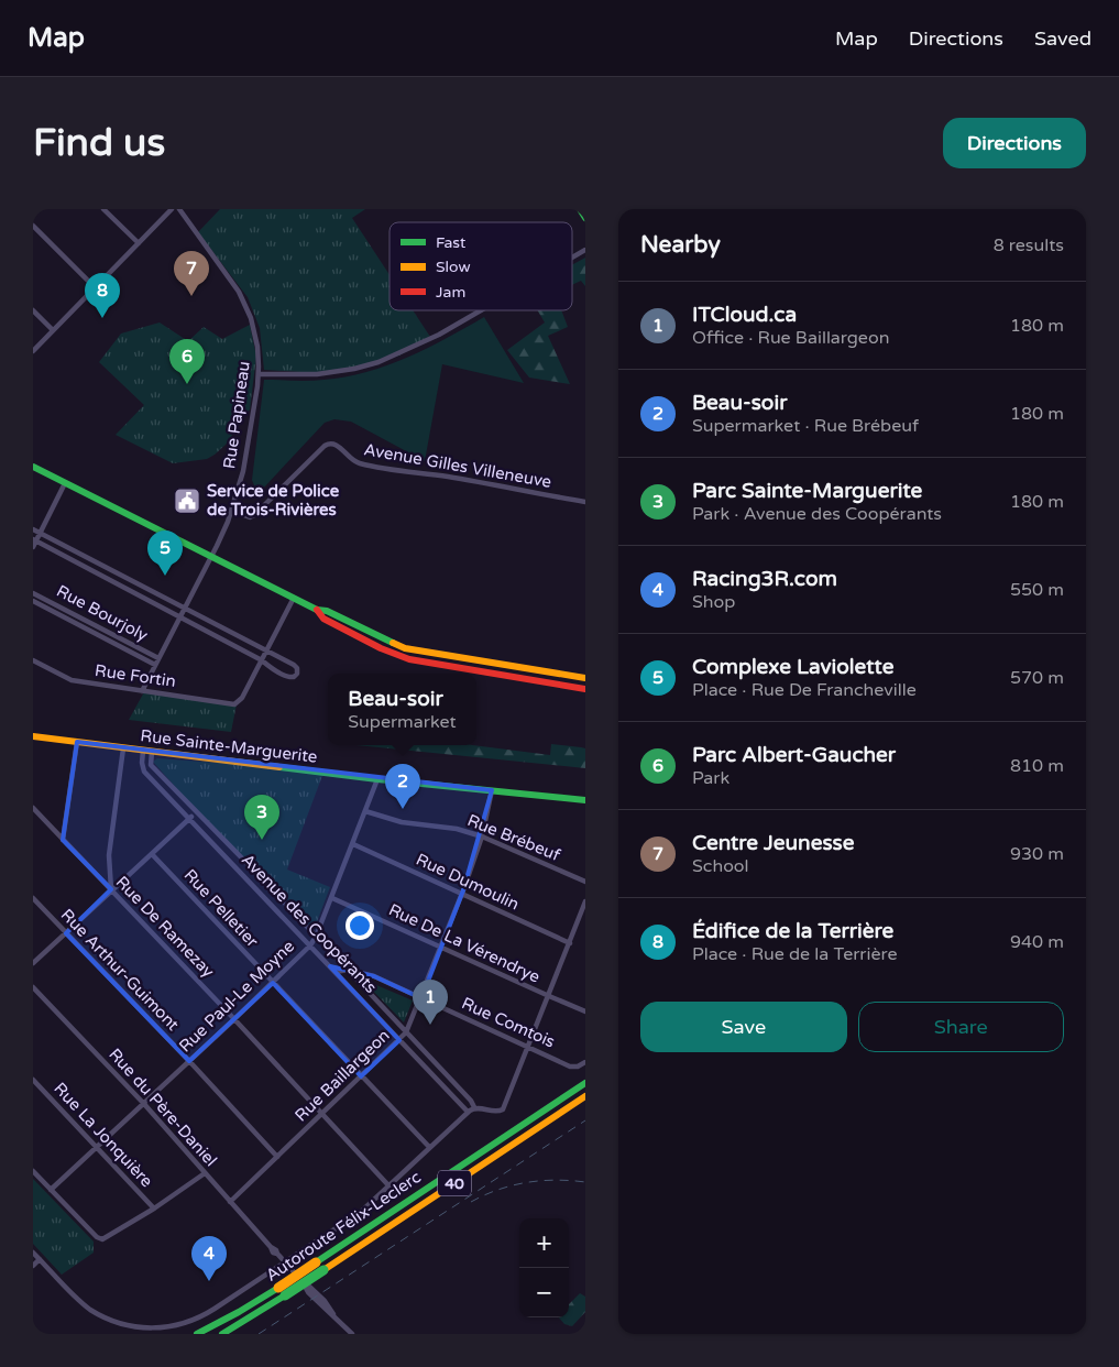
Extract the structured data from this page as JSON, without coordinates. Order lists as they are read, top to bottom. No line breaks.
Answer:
{"streets":{"main road":["Rue Sainte-Marguerite","40","Autoroute Félix-Leclerc"],"street":["Rue Papineau","Avenue Gilles Villeneuve","Rue Bourjoly","Rue Fortin","Rue Brébeuf","Rue Dumoulin","Rue Pelletier","Avenue des Coopérants","Rue De Ramezay","Rue De La Vérendrye","Rue Arthur-Guimont","Rue Paul-Le Moyne","Rue Comtois","Rue Baillargeon","Rue du Père-Daniel","Rue La Jonquière"]},"crossings":[["Rue Papineau","Avenue Gilles Villeneuve"],["Rue Papineau","Rue Bourjoly"],["Rue Papineau","Rue Fortin"],["Rue Sainte-Marguerite","Avenue des Coopérants"],["Rue Sainte-Marguerite","Rue Paul-Le Moyne"],["Rue Sainte-Marguerite","Rue Baillargeon"],["Rue Brébeuf","Rue Paul-Le Moyne"],["Rue Brébeuf","Rue Baillargeon"],["Rue Dumoulin","Rue Paul-Le Moyne"],["Rue Dumoulin","Rue Baillargeon"],["Rue Pelletier","Rue Paul-Le Moyne"],["Rue Pelletier","Rue Baillargeon"],["Avenue des Coopérants","Rue Paul-Le Moyne"],["Avenue des Coopérants","Rue Comtois"],["Avenue des Coopérants","Rue Baillargeon"],["Rue De Ramezay","Rue Paul-Le Moyne"],["Rue De Ramezay","Rue Baillargeon"],["Rue De La Vérendrye","Rue Paul-Le Moyne"],["Rue De La Vérendrye","Rue Baillargeon"],["Rue Arthur-Guimont","Rue Paul-Le Moyne"],["Rue Arthur-Guimont","Rue Baillargeon"],["Rue Paul-Le Moyne","Rue du Père-Daniel"],["Rue Paul-Le Moyne","Rue La Jonquière"],["Rue Comtois","Rue Baillargeon"],["Rue Baillargeon","Rue du Père-Daniel"]],"places":{"public building":["Service de Police de Trois-Rivières"]},"legend":["Fast","Slow","Jam"],"page":{"header":"Map","nav":["Map","Directions","Saved"],"buttons":["Directions",["Save","Share"]],"title":"Find us","heading":["Nearby","8 results"],"pins":["7","8","6","5","2","3","1","4"],"list":[{"mark":"1","name":"ITCloud.ca","note":"Office · Rue Baillargeon","value":"180 m"},{"mark":"2","name":"Beau-soir","note":"Supermarket · Rue Brébeuf","value":"180 m"},{"mark":"3","name":"Parc Sainte-Marguerite","note":"Park · Avenue des Coopérants","value":"180 m"},{"mark":"4","name":"Racing3R.com","note":"Shop","value":"550 m"},{"mark":"5","name":"Complexe Laviolette","note":"Place · Rue De Francheville","value":"570 m"},{"mark":"6","name":"Parc Albert-Gaucher","note":"Park","value":"810 m"},{"mark":"7","name":"Centre Jeunesse","note":"School","value":"930 m"},{"mark":"8","name":"Édifice de la Terrière","note":"Place · Rue de la Terrière","value":"940 m"}],"popup":["Beau-soir","Supermarket"],"map_buttons":["+","−"]}}
